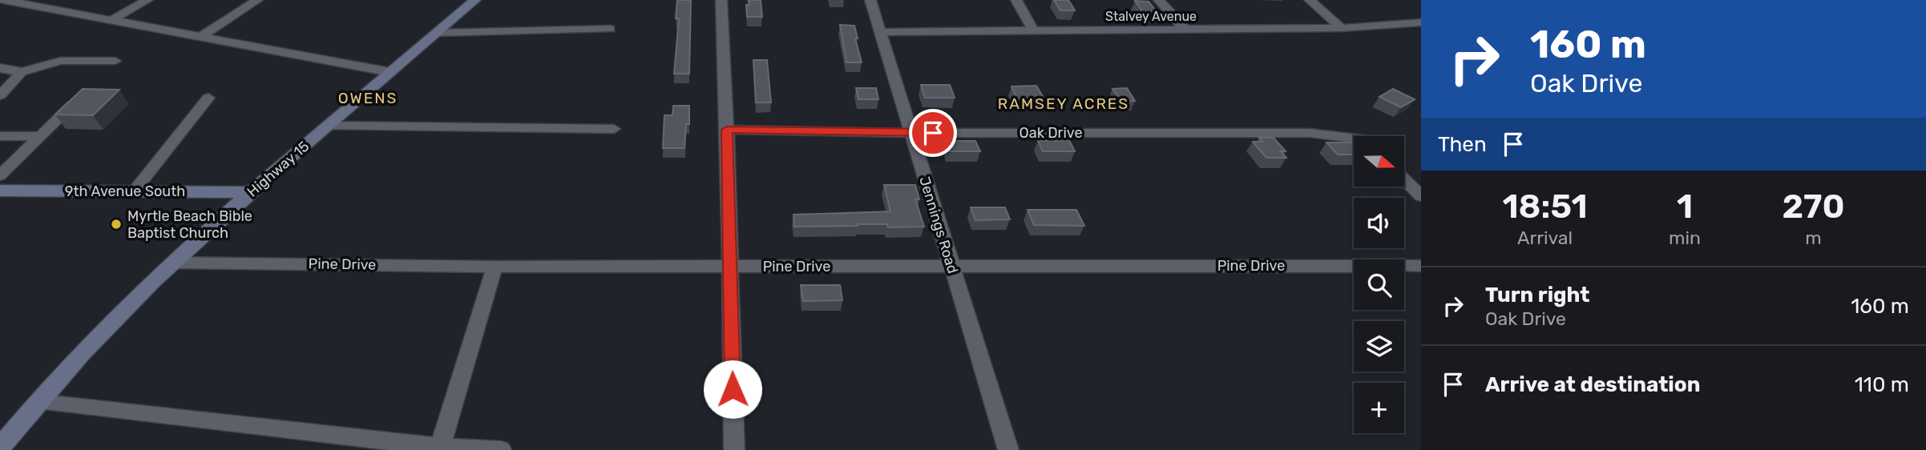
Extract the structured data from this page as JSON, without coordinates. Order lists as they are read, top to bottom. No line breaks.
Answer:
{"streets":{"main road":["Highway 15","9th Avenue South"],"street":["Stalvey Avenue","Oak Drive","Jennings Road","Pine Drive"]},"crossings":[["Stalvey Avenue","Jennings Road"],["Oak Drive","Jennings Road"],["Highway 15","9th Avenue South"],["Highway 15","Pine Drive"],["Jennings Road","Pine Drive"]],"districts":["OWENS","RAMSEY ACRES"],"places":["Myrtle Beach Bible Baptist Church"],"north":"right","page":{"turn":["160 m","Oak Drive"],"then":"Then","map_buttons":"+","eta":["18:51","Arrival","1","min","270","m"],"list":[{"name":"Turn right","note":"Oak Drive","value":"160 m"},{"name":"Arrive at destination","value":"110 m"}]}}
